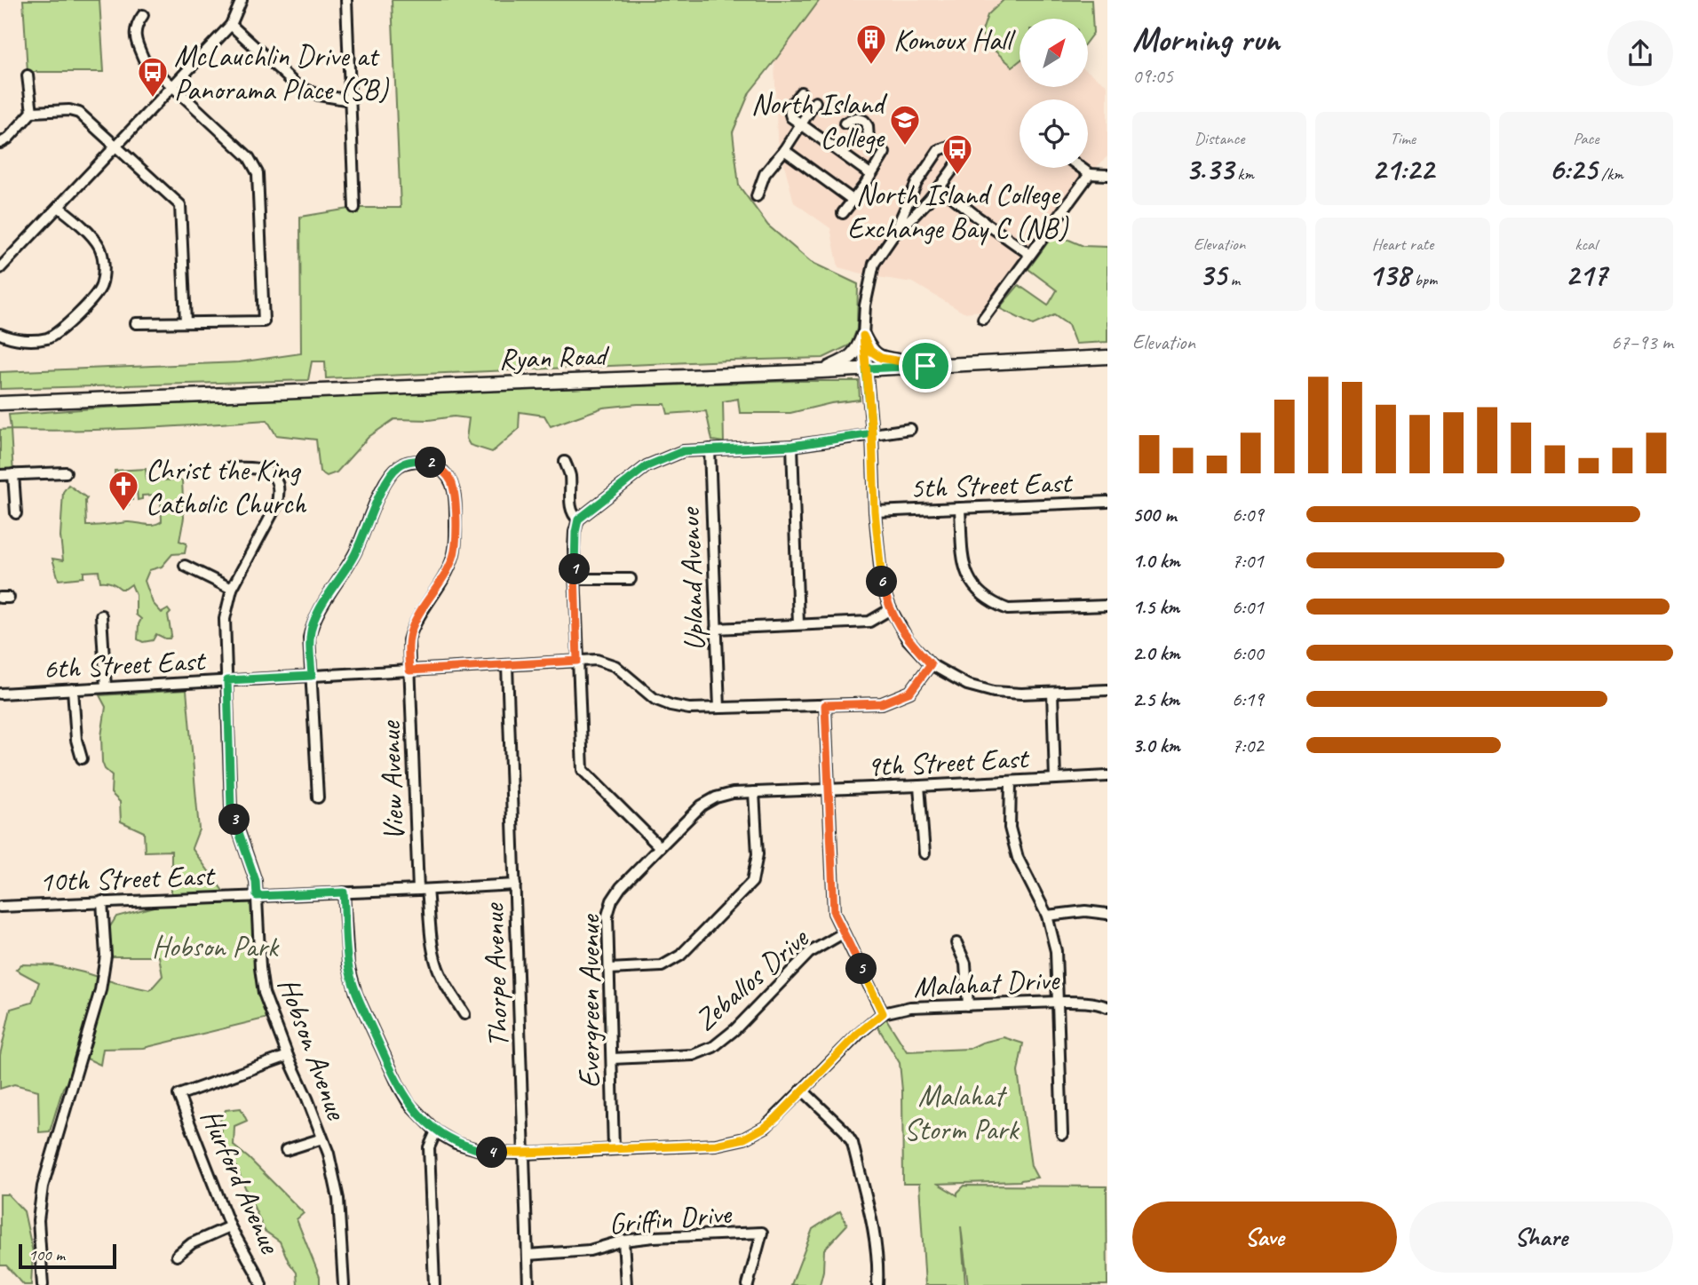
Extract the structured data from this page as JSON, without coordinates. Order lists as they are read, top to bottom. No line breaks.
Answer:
{"streets":{"main road":["Ryan Road"],"street":["5th Street East","Upland Avenue","6th Street East","9th Street East","View Avenue","10th Street East","Thorpe Avenue","Zeballos Drive","Malahat Drive","Evergreen Avenue","Hobson Avenue","Hurford Avenue","Griffin Drive"]},"crossings":[["Upland Avenue","6th Street East"],["6th Street East","View Avenue"],["6th Street East","Thorpe Avenue"],["6th Street East","Hobson Avenue"],["9th Street East","Evergreen Avenue"],["View Avenue","10th Street East"],["10th Street East","Thorpe Avenue"],["10th Street East","Malahat Drive"],["10th Street East","Hobson Avenue"],["Thorpe Avenue","Malahat Drive"],["Thorpe Avenue","Griffin Drive"],["Zeballos Drive","Evergreen Avenue"],["Malahat Drive","Evergreen Avenue"],["Hobson Avenue","Hurford Avenue"]],"parks":["Hobson Park","Malahat Storm Park"],"places":{"building":["Komoux Hall"],"bus stop":["McLauchlin Drive at Panorama Place (SB)","North Island College Exchange Bay C (NB)"],"school or university":["North Island College"],"church":["Christ the King Catholic Church"]},"scale_bar":"100 m","north":"top right","page":{"heading":["Morning run","09:05"],"stats":[["Distance","3.33 km"],["Time","21:22"],["Pace","6:25 /km"],["Elevation","35 m"],["Heart rate","138 bpm"],["kcal","217"]],"chart":["Elevation","67–93 m"],"pins":["2","1","6","3","5","4"],"list":[{"name":"500 m","note":"6:09"},{"name":"1.0 km","note":"7:01"},{"name":"1.5 km","note":"6:01"},{"name":"2.0 km","note":"6:00"},{"name":"2.5 km","note":"6:19"},{"name":"3.0 km","note":"7:02"}],"buttons":["Save","Share"],"scale":"100 m"}}
